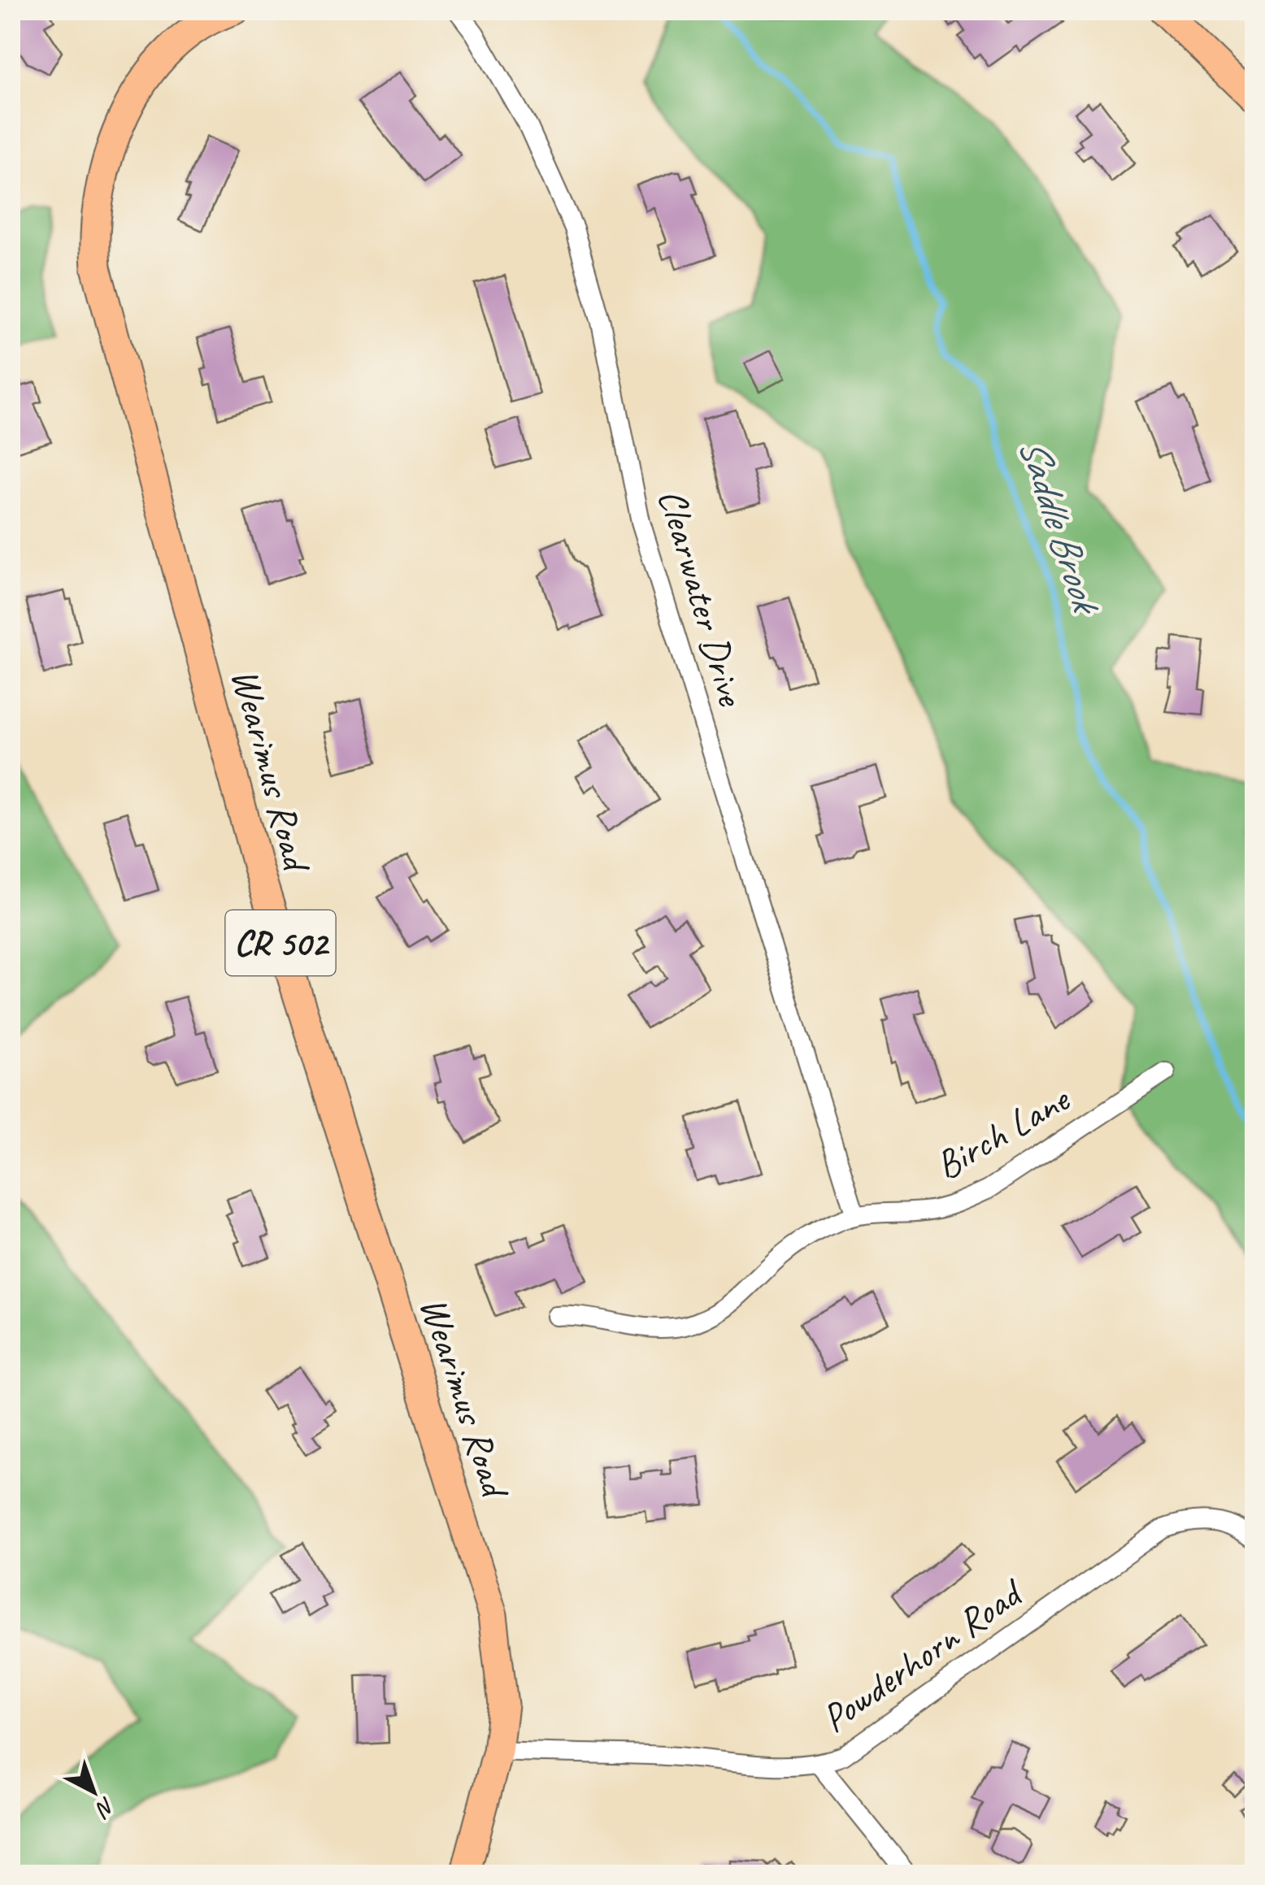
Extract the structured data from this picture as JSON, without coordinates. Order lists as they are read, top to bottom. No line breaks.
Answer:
{"streets":{"main road":["Wearimus Road","CR 502"],"street":["Clearwater Drive","Birch Lane","Powderhorn Road"]},"crossings":[["Clearwater Drive","Birch Lane"],["Wearimus Road","Powderhorn Road"]],"water":["Saddle Brook"],"north":"bottom right"}
